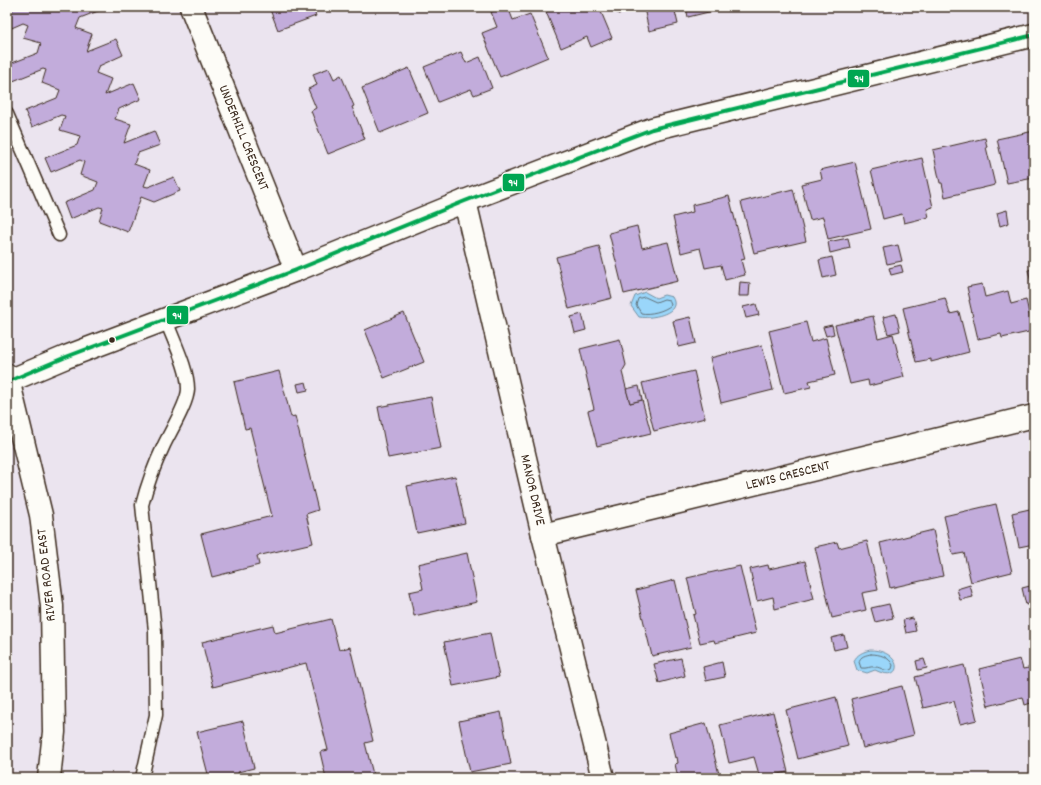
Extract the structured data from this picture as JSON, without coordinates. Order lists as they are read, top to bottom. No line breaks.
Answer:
{"streets":{"street":["UNDERHILL CRESCENT","LEWIS CRESCENT","MANOR DRIVE","RIVER ROAD EAST"]},"crossings":[["LEWIS CRESCENT","MANOR DRIVE"]],"lines":["transit line 94"]}
